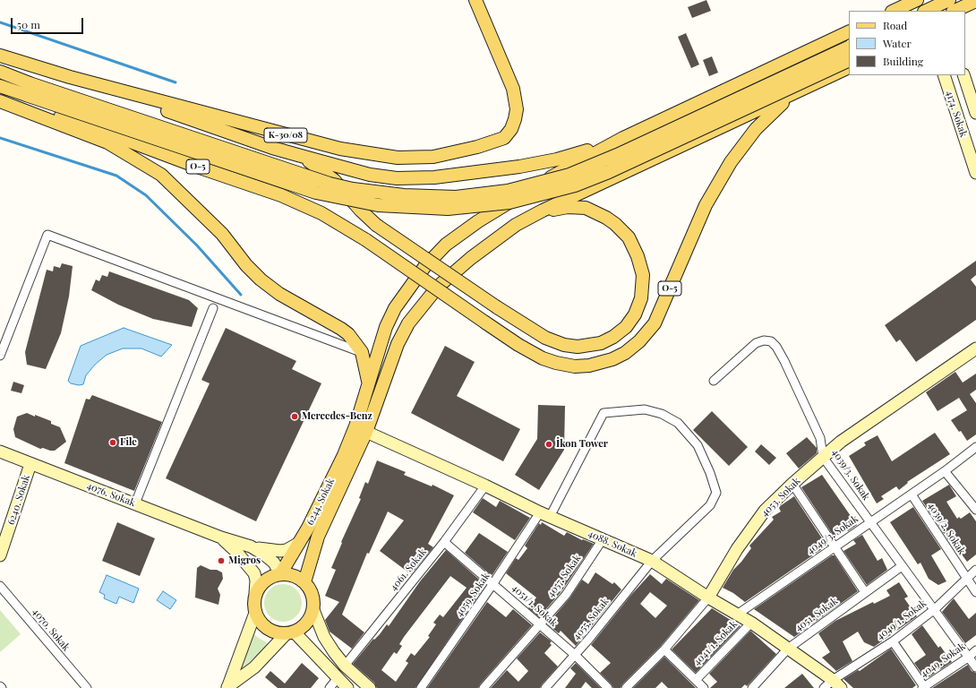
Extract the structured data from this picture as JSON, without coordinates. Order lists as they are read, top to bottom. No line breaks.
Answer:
{"streets":{"main road":["K-30/08","O-5","6244. Sokak"],"street":["4174. Sokak","4039/3. Sokak","4076. Sokak","4053. Sokak","6240. Sokak","4039/2. Sokak","4049/3. Sokak","4088. Sokak","4061. Sokak","4057. Sokak","4059. Sokak","4051/1. Sokak","4051. Sokak","4055. Sokak","4049/1. Sokak","4070. Sokak","4041/1. Sokak","4049. Sokak"]},"crossings":[["4039/3. Sokak","4053. Sokak"],["4039/3. Sokak","4049/3. Sokak"],["4039/3. Sokak","4051. Sokak"],["4039/3. Sokak","4049/1. Sokak"],["4039/3. Sokak","4049. Sokak"],["4076. Sokak","6240. Sokak"],["4076. Sokak","6244. Sokak"],["4053. Sokak","4088. Sokak"],["6244. Sokak","4088. Sokak"],["4039/2. Sokak","4049/3. Sokak"],["4039/2. Sokak","4049/1. Sokak"],["4049/3. Sokak","4088. Sokak"],["4088. Sokak","4061. Sokak"],["4088. Sokak","4057. Sokak"],["4088. Sokak","4059. Sokak"],["4088. Sokak","4051. Sokak"],["4088. Sokak","4055. Sokak"],["4088. Sokak","4049/1. Sokak"],["4088. Sokak","4041/1. Sokak"],["4061. Sokak","4051/1. Sokak"],["4057. Sokak","4051/1. Sokak"],["4059. Sokak","4051/1. Sokak"],["4059. Sokak","4055. Sokak"],["4051/1. Sokak","4055. Sokak"]],"places":["Mercedes-Benz","File","İkon Tower","Migros"],"legend":["Road","Water","Building"],"scale_bar":"50 m"}
